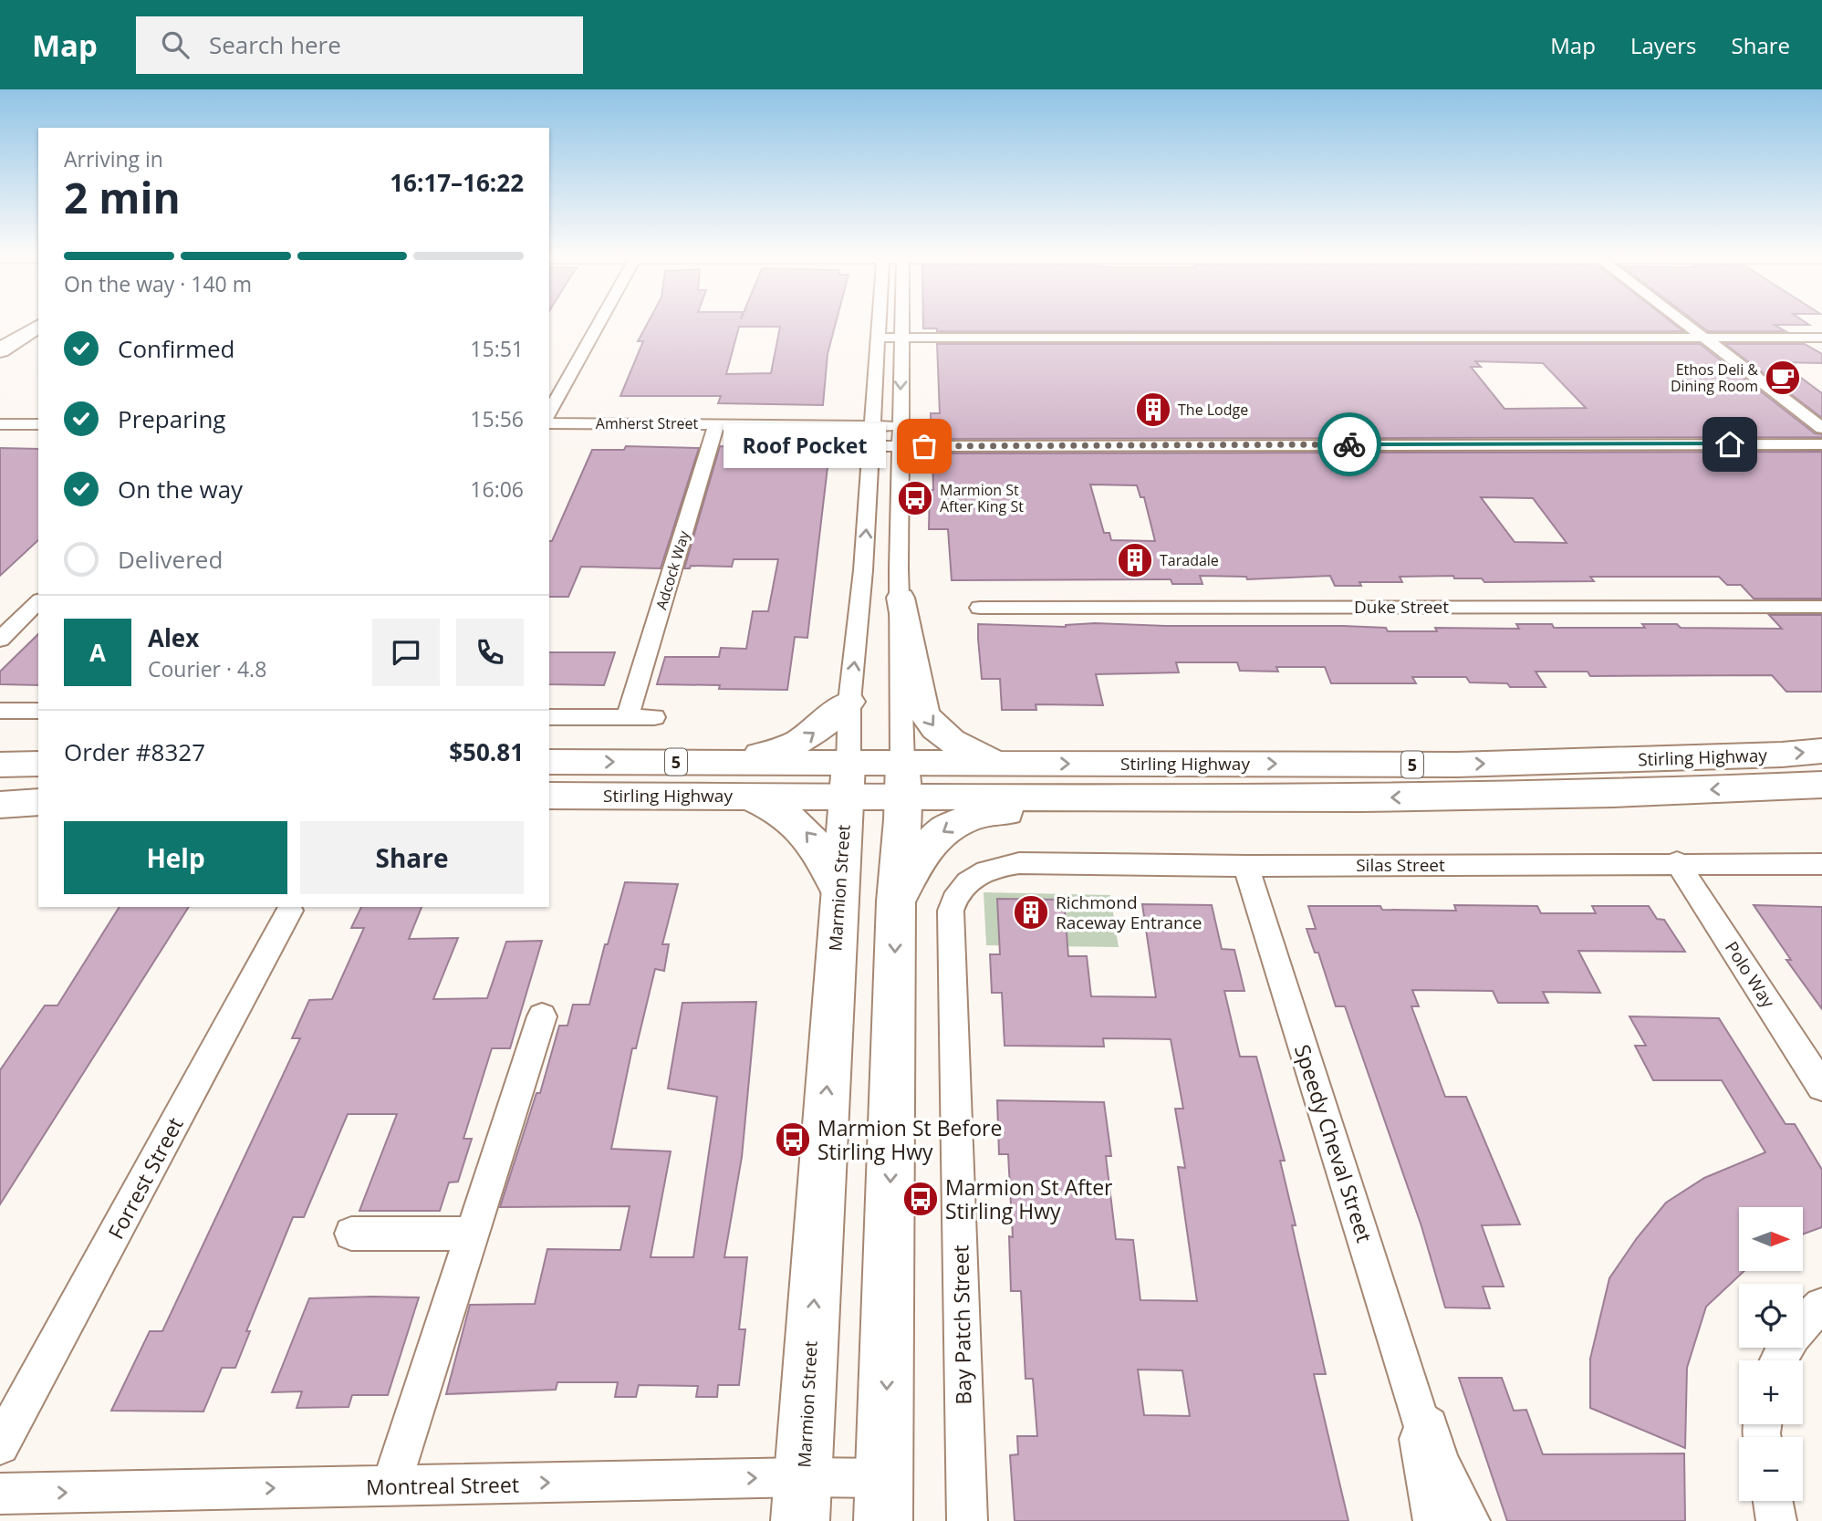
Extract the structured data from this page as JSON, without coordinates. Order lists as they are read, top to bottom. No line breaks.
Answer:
{"streets":{"main road":["Stirling Highway","5","Marmion Street"],"street":["Amherst Street","Adcock Way","Duke Street","Silas Street","Polo Way","Speedy Cheval Street","Forrest Street","Bay Patch Street","Montreal Street"]},"crossings":[["Amherst Street","Adcock Way"],["Amherst Street","Marmion Street"],["Stirling Highway","Marmion Street"],["Silas Street","Polo Way"],["Silas Street","Speedy Cheval Street"],["Silas Street","Bay Patch Street"],["Marmion Street","Montreal Street"]],"one_way":["Montreal Street"],"places":{"cafe":["Ethos Deli & Dining Room"],"building":["The Lodge","Taradale","Richmond Raceway Entrance"],"other":["Roof Pocket"],"bus stop":["Marmion St After King St","Marmion St Before Stirling Hwy","Marmion St After Stirling Hwy"]},"north":"right","page":{"header":"Map","search":"Search here","nav":["Map","Layers","Share"],"heading":["2 min","Arriving in","16:17–16:22"],"panel":["Alex","Courier · 4.8","Order #8327","$50.81"],"bar":"On the way · 140 m","list":[["Confirmed","15:51"],["Preparing","15:56"],["On the way","16:06"],"Delivered"],"bubble":"Roof Pocket","round":"A","buttons":["Help","Share"],"map_buttons":["+","−"]}}
